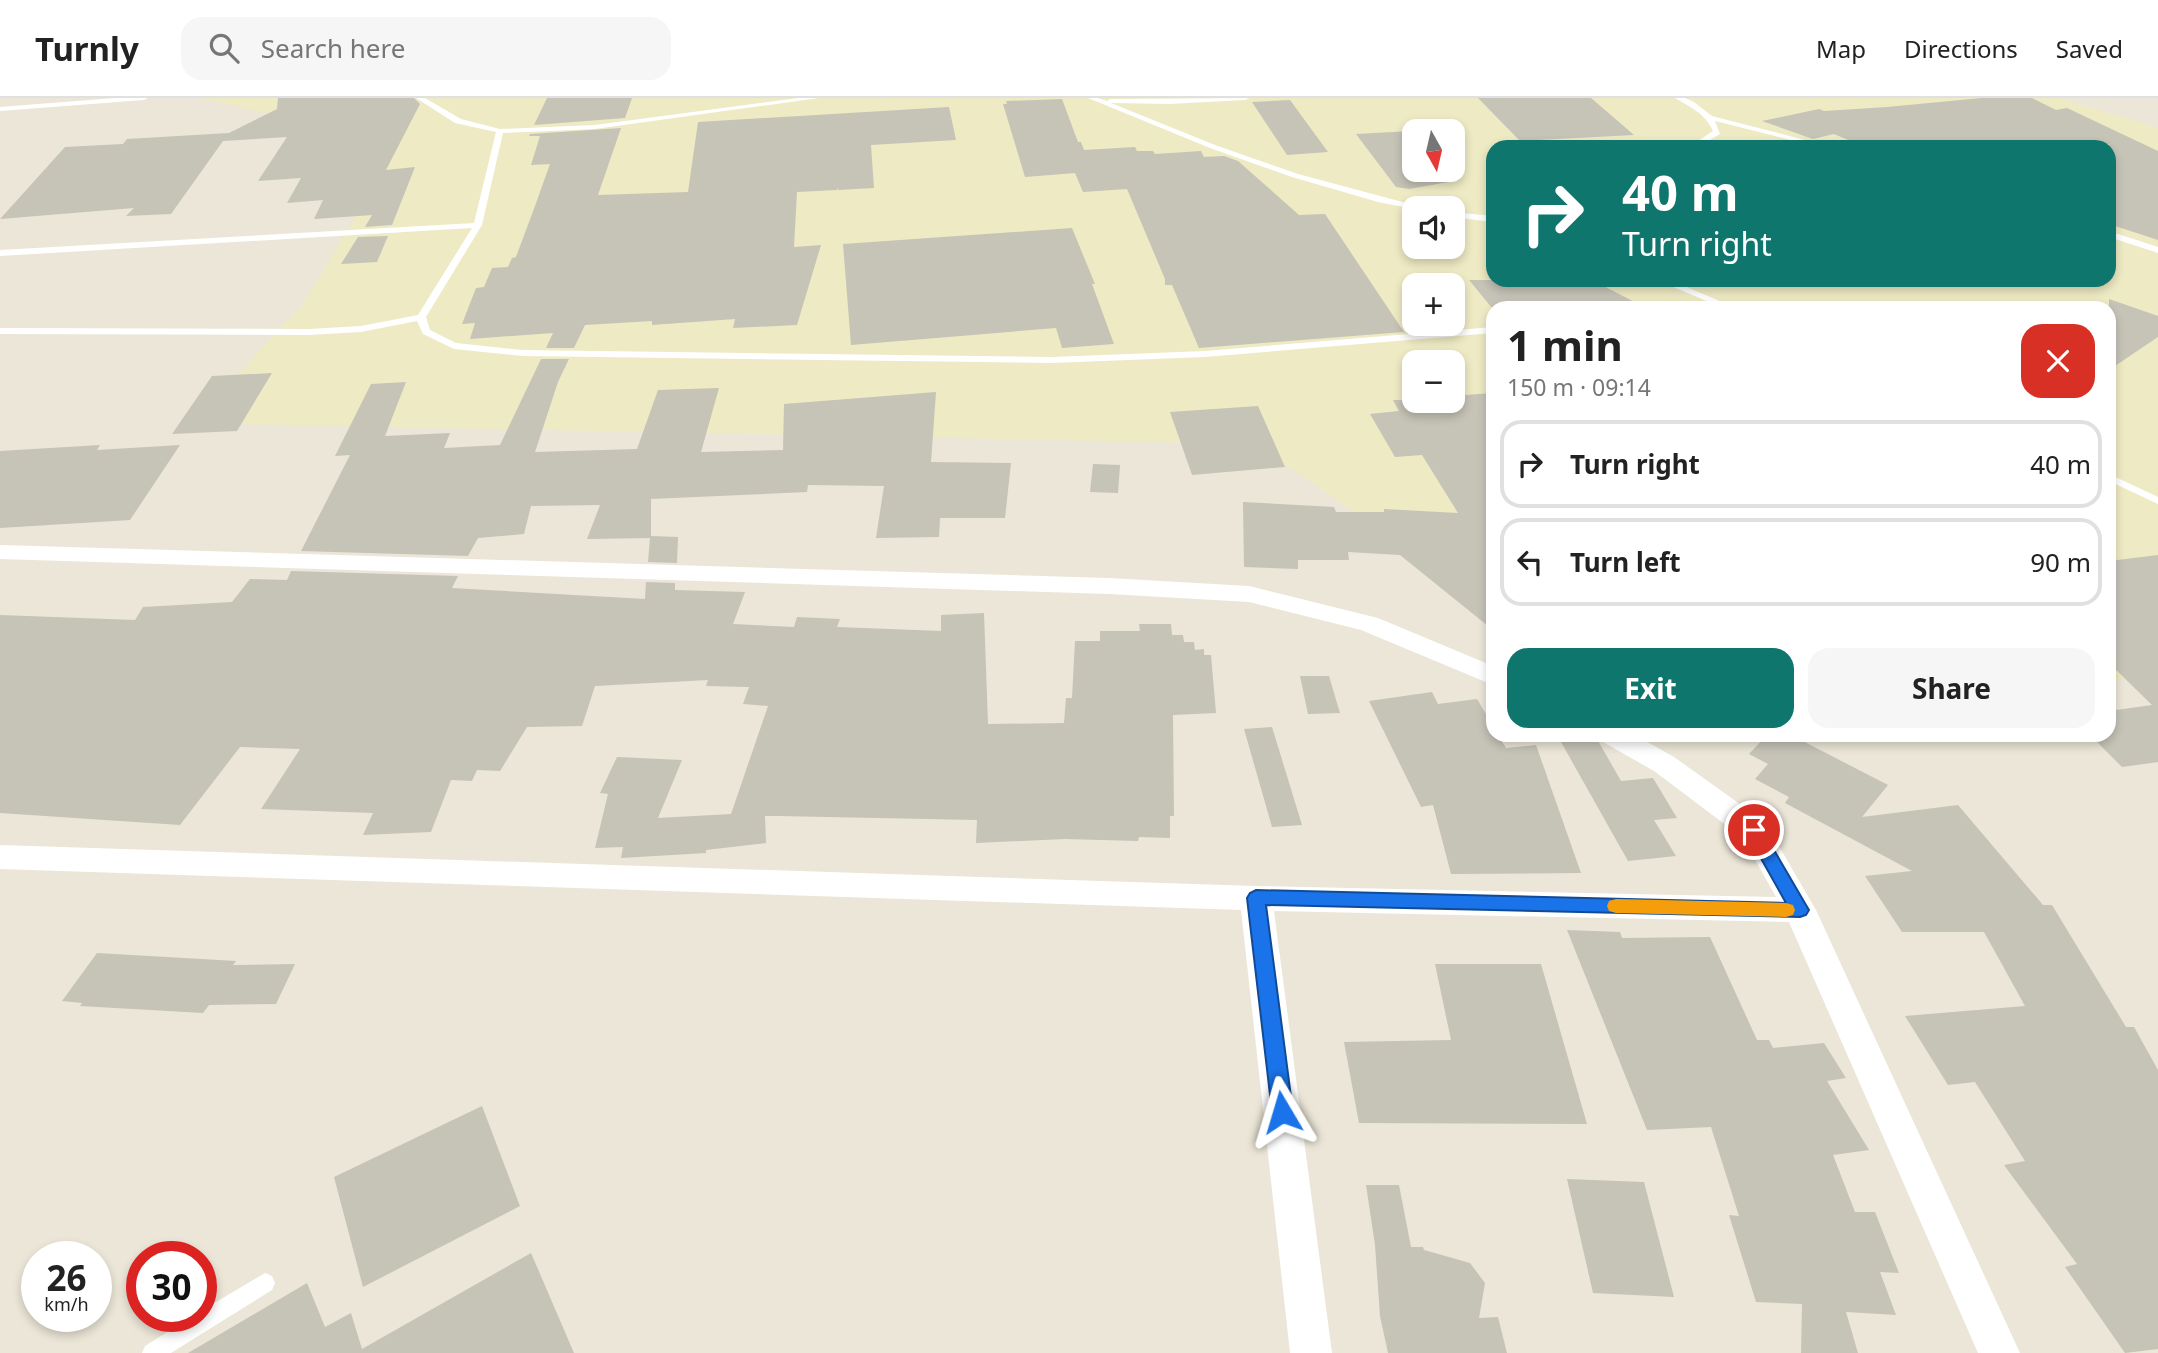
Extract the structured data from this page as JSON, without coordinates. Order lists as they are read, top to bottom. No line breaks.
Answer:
{"north":"bottom","page":{"header":"Turnly","search":"Search here","nav":["Map","Directions","Saved"],"map_buttons":["+","−"],"turn":["40 m","Turn right"],"heading":["1 min","150 m · 09:14"],"list":[{"name":"Turn right","value":"40 m"},{"name":"Turn left","value":"90 m"}],"buttons":["Exit","Share"],"speed":"26 km/h","limit":"30"}}
